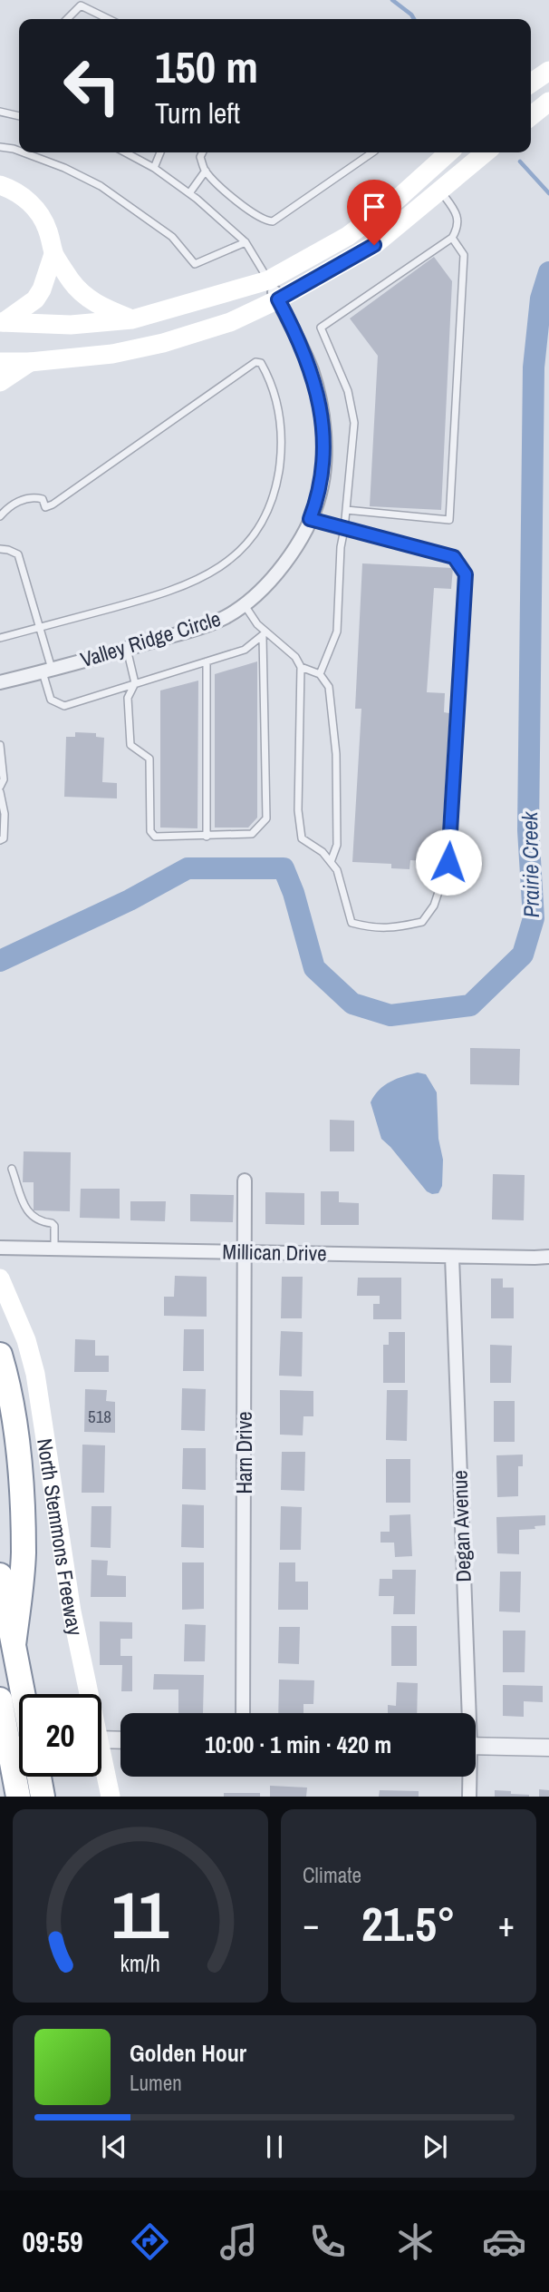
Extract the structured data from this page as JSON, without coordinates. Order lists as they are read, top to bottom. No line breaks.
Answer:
{"streets":{"main road":["North Stemmons Freeway"],"street":["Valley Ridge Circle","Millican Drive","Harn Drive","Degan Avenue"]},"crossings":[["Millican Drive","Harn Drive"],["Millican Drive","Degan Avenue"]],"water":["Prairie Creek"],"house_numbers":["518"],"page":{"turn":["150 m","Turn left"],"limit":"20","trip":"10:00 · 1 min · 420 m","tile":"Climate","heat":["−","21.5°","+"],"song":["Golden Hour","Lumen"],"tabs":"09:59","gauge":["11","km/h"]}}
